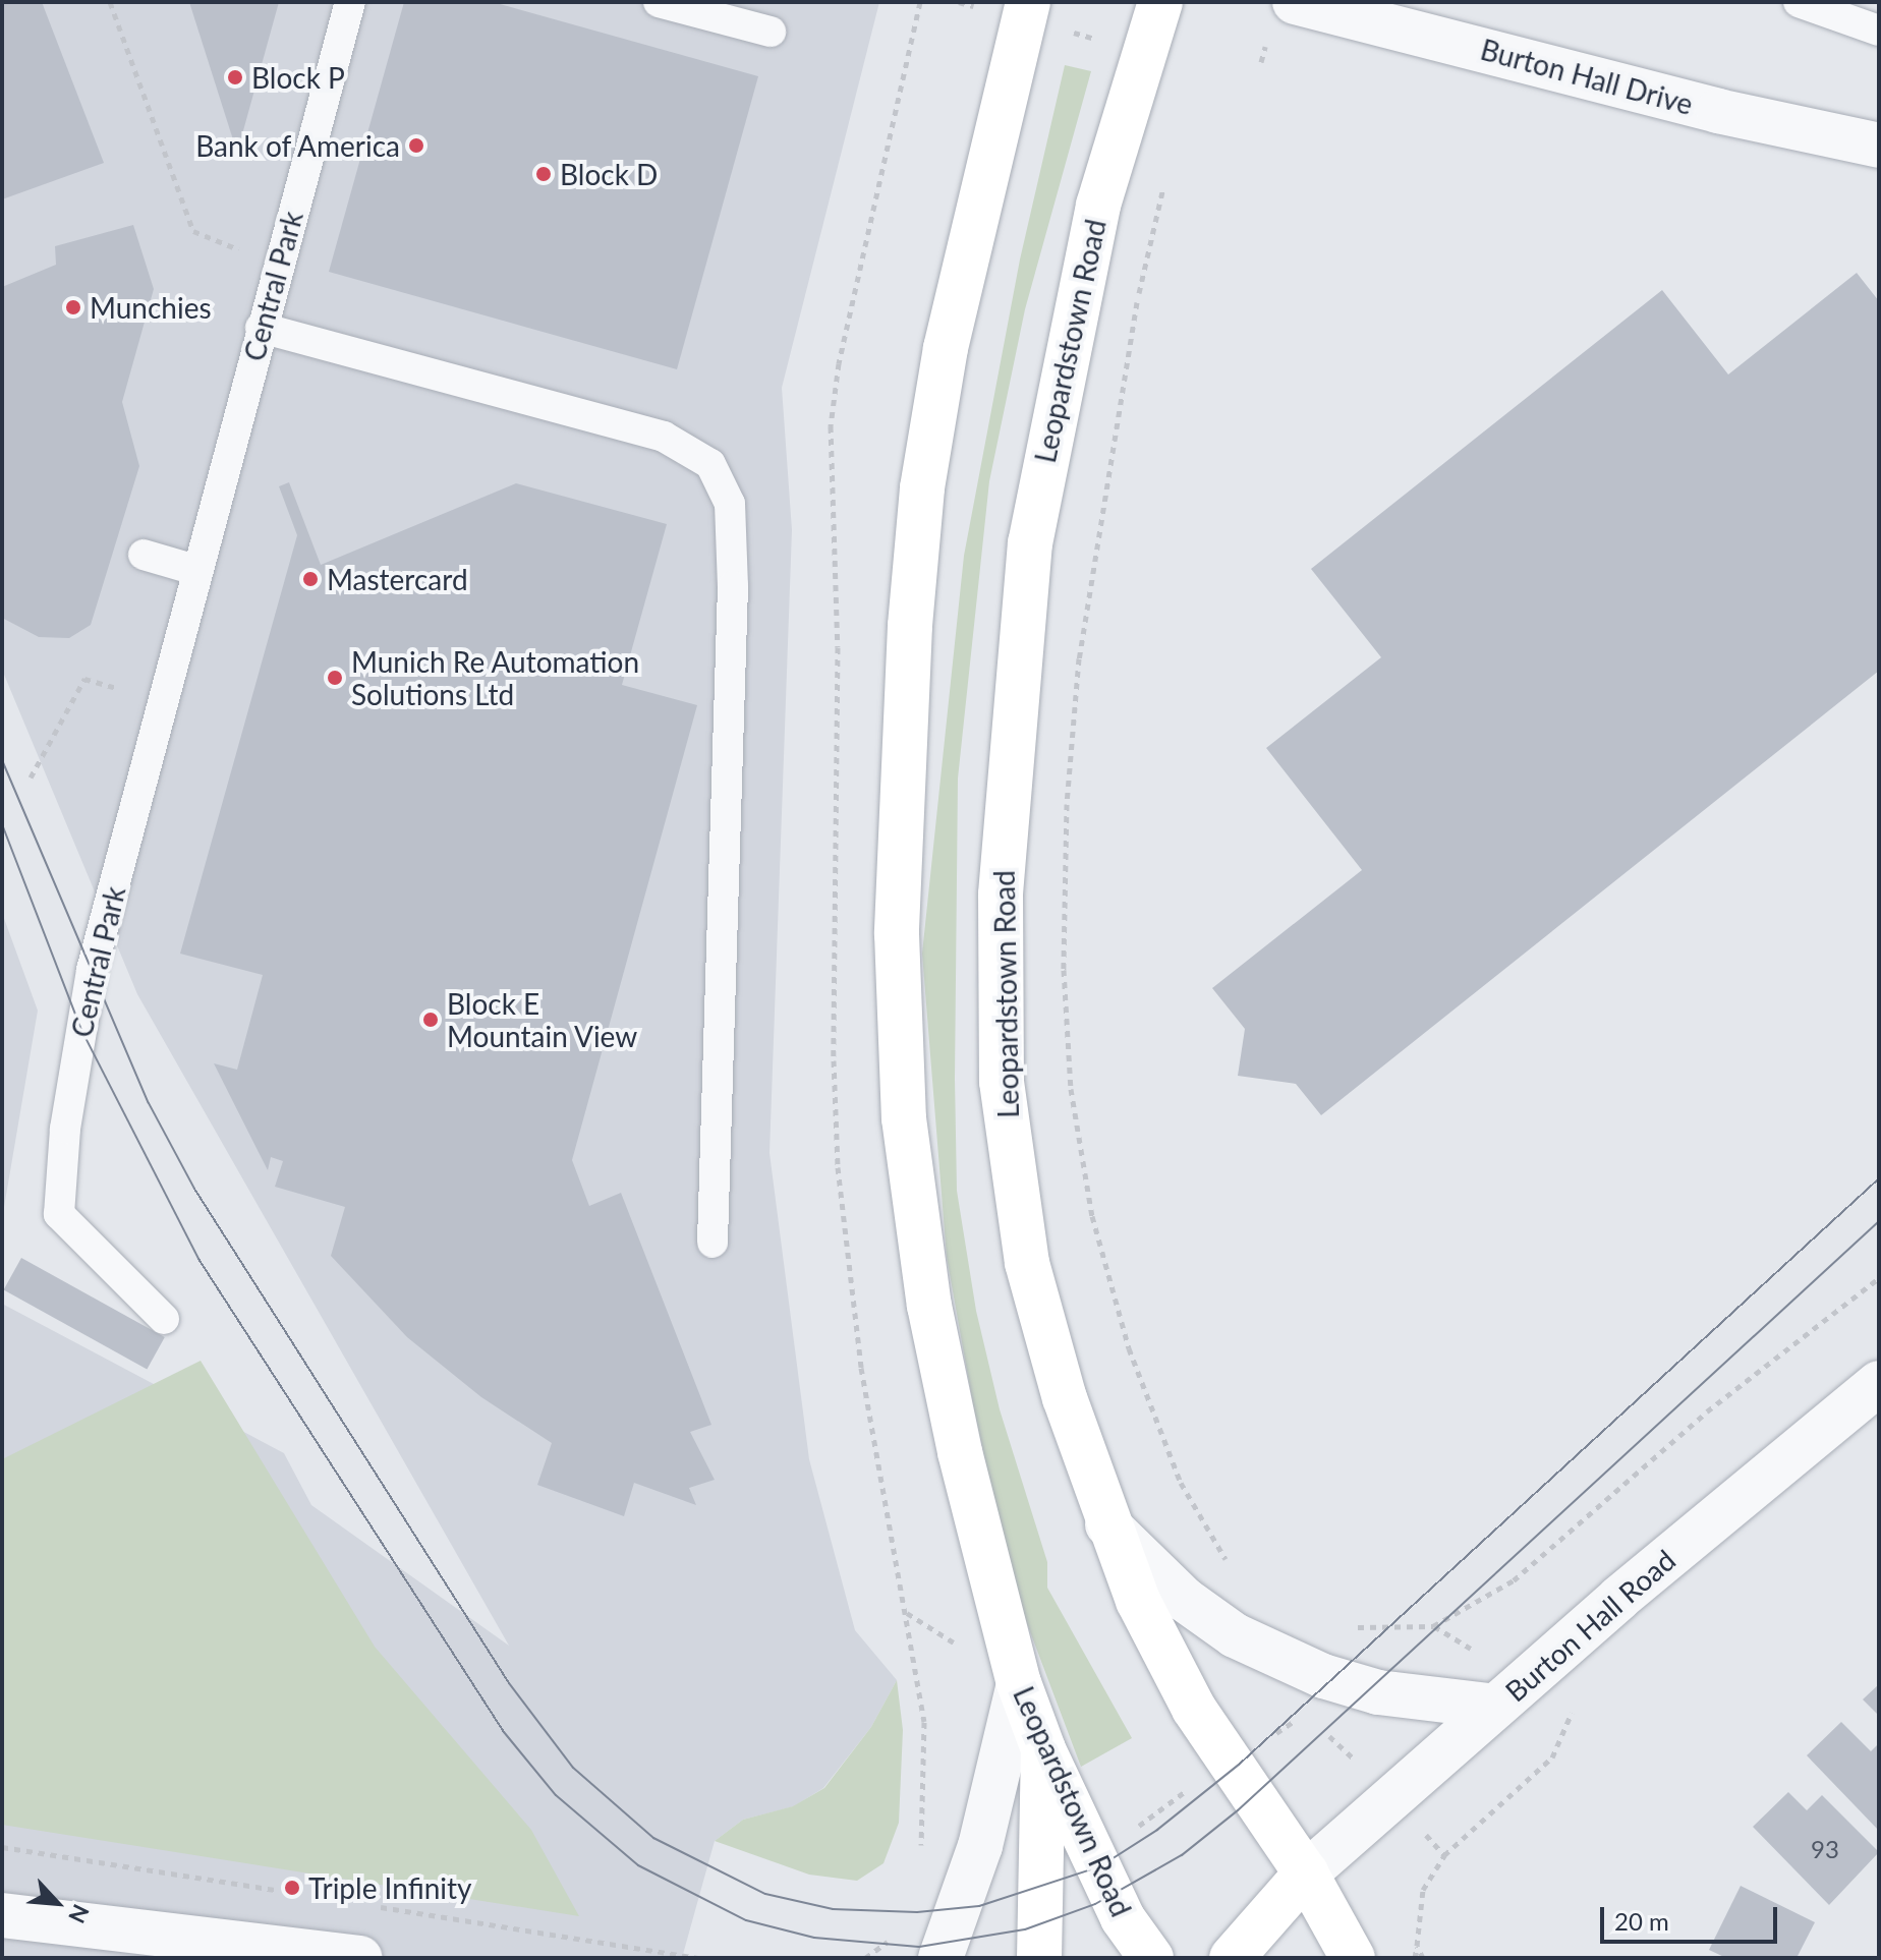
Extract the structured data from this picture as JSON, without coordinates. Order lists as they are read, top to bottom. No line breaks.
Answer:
{"streets":{"main road":["Leopardstown Road"],"street":["Burton Hall Drive","Burton Hall Road"],"lane":["Central Park"]},"crossings":[["Leopardstown Road","Burton Hall Road"]],"places":["Block P","Bank of America","Block D","Munchies","Mastercard","Munich Re Automation Solutions Ltd","Block E Mountain View","Triple Infinity"],"house_numbers":["93"],"scale_bar":"20 m","north":"bottom right"}
